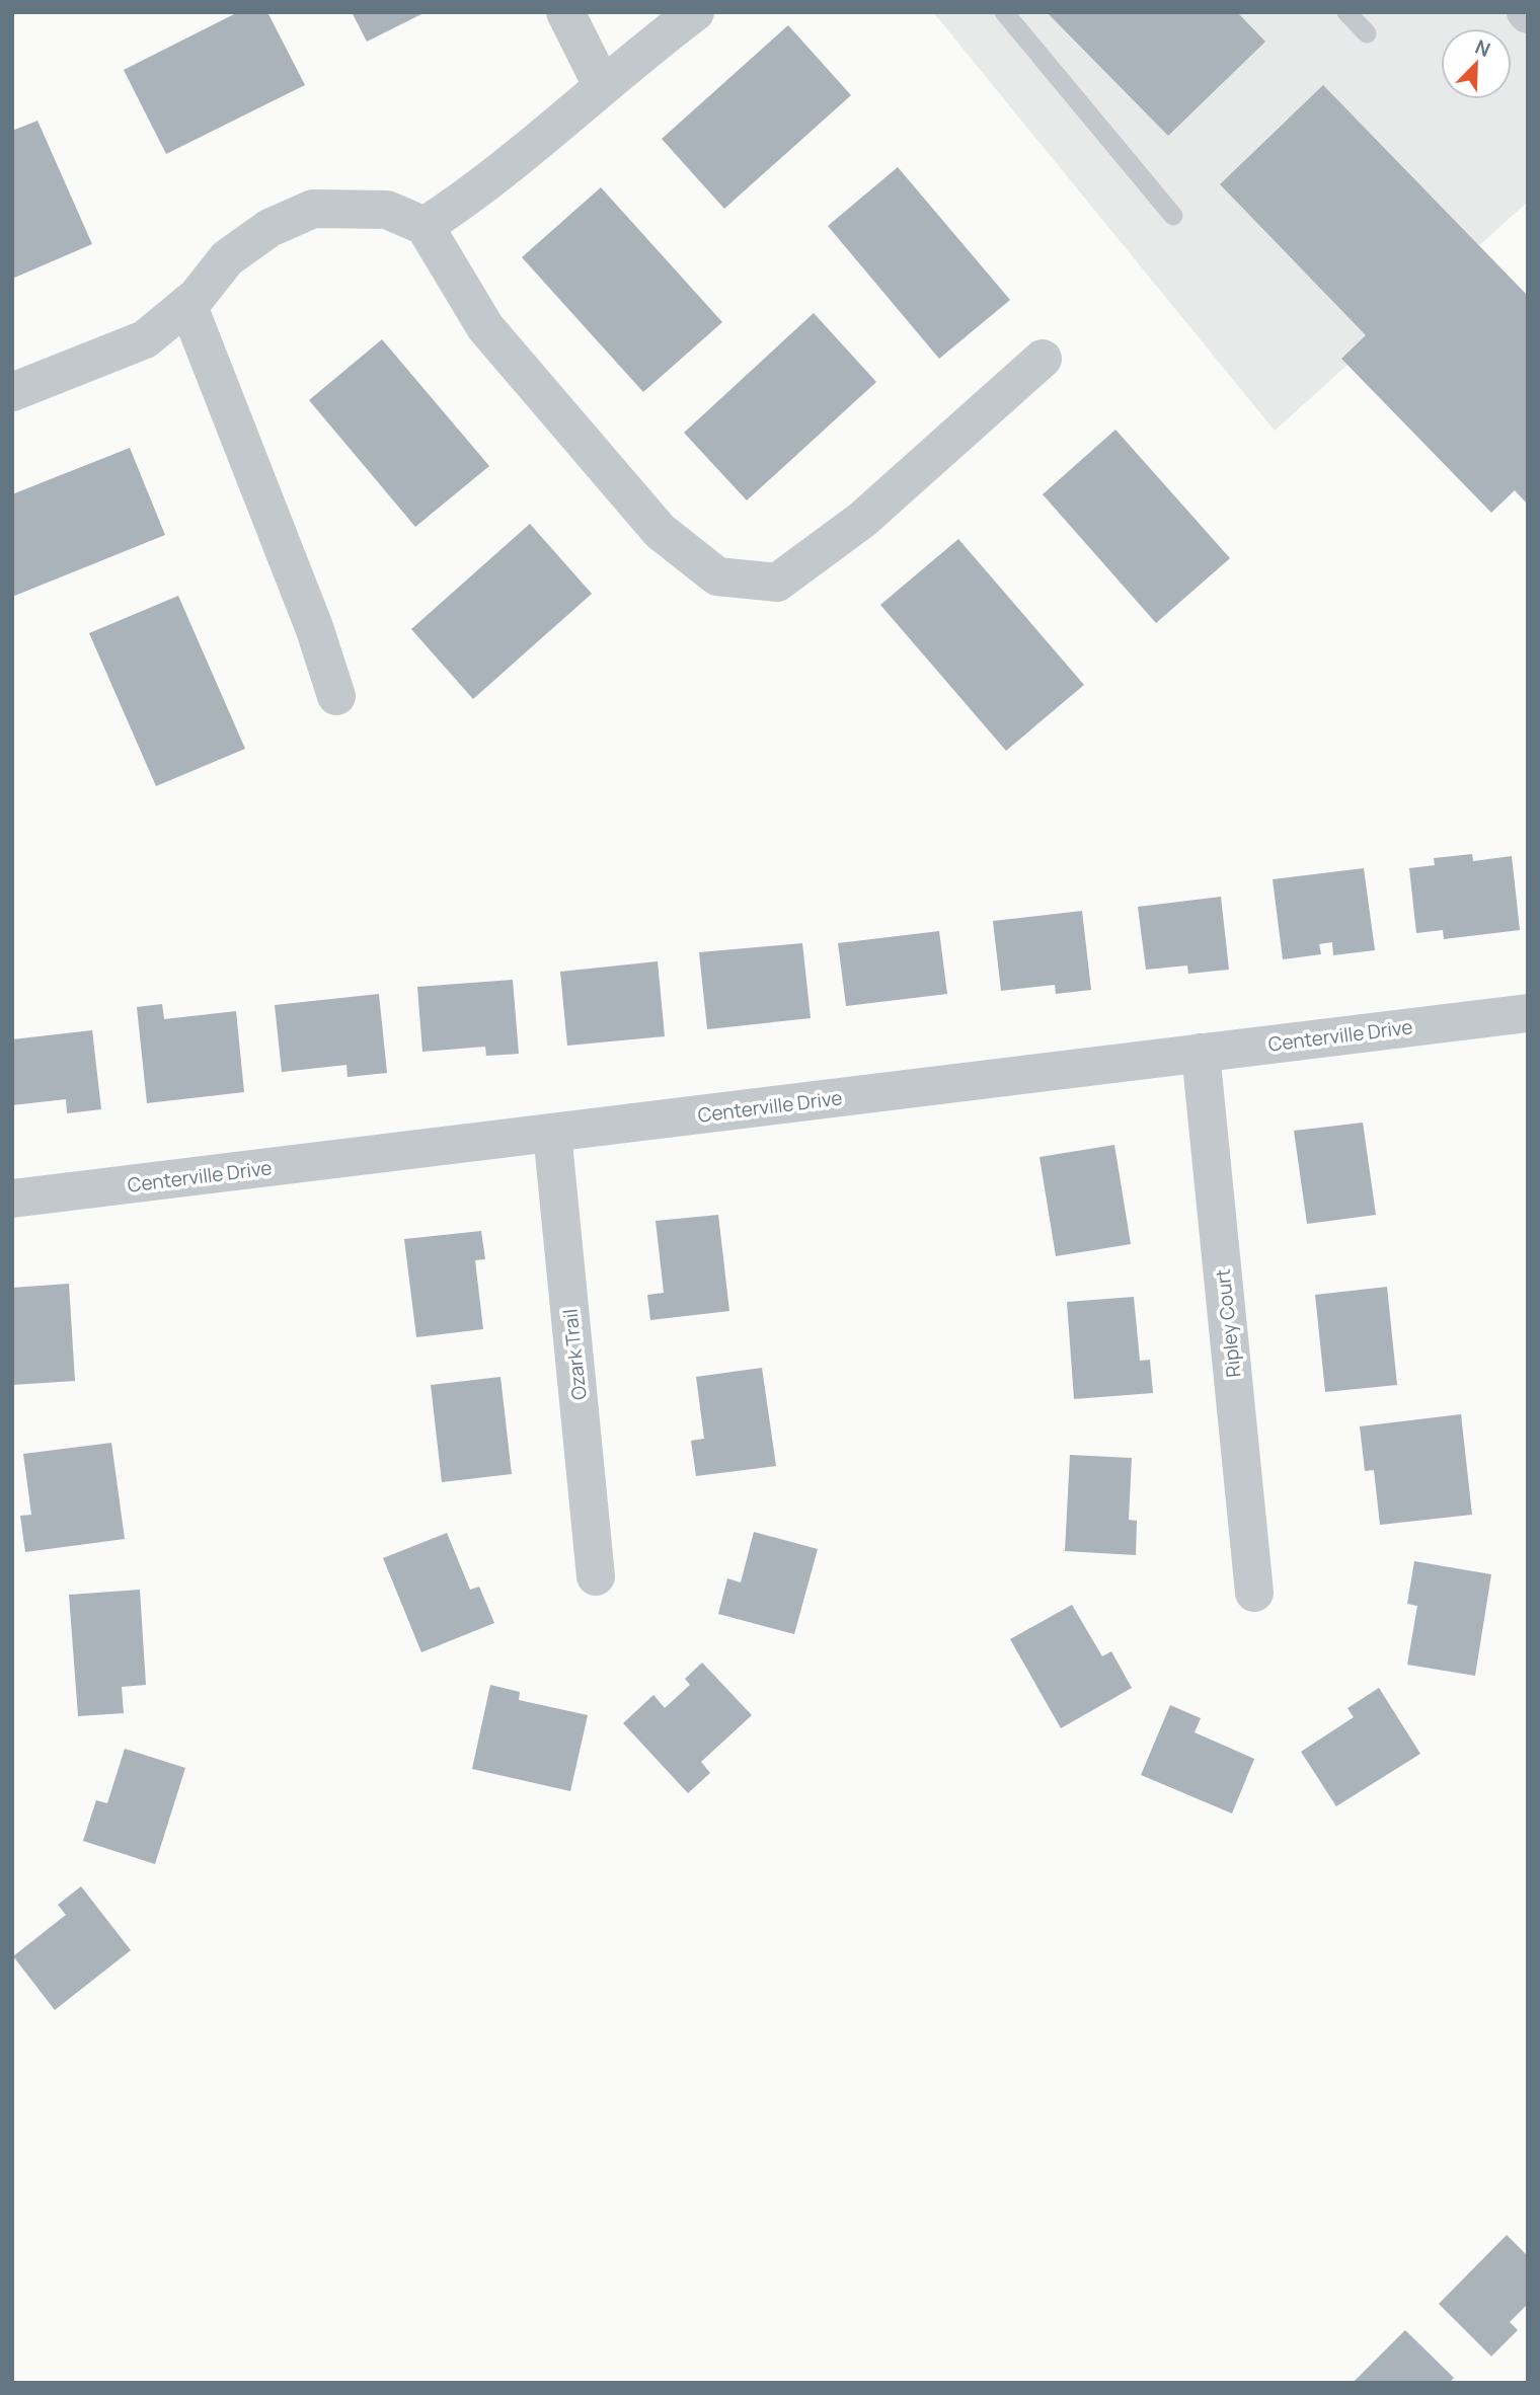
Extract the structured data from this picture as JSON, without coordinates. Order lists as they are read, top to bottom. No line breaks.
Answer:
{"streets":{"street":["Centerville Drive","Ripley Court","Ozark Trail"]},"crossings":[["Centerville Drive","Ripley Court"],["Centerville Drive","Ozark Trail"]],"north":"top right"}
